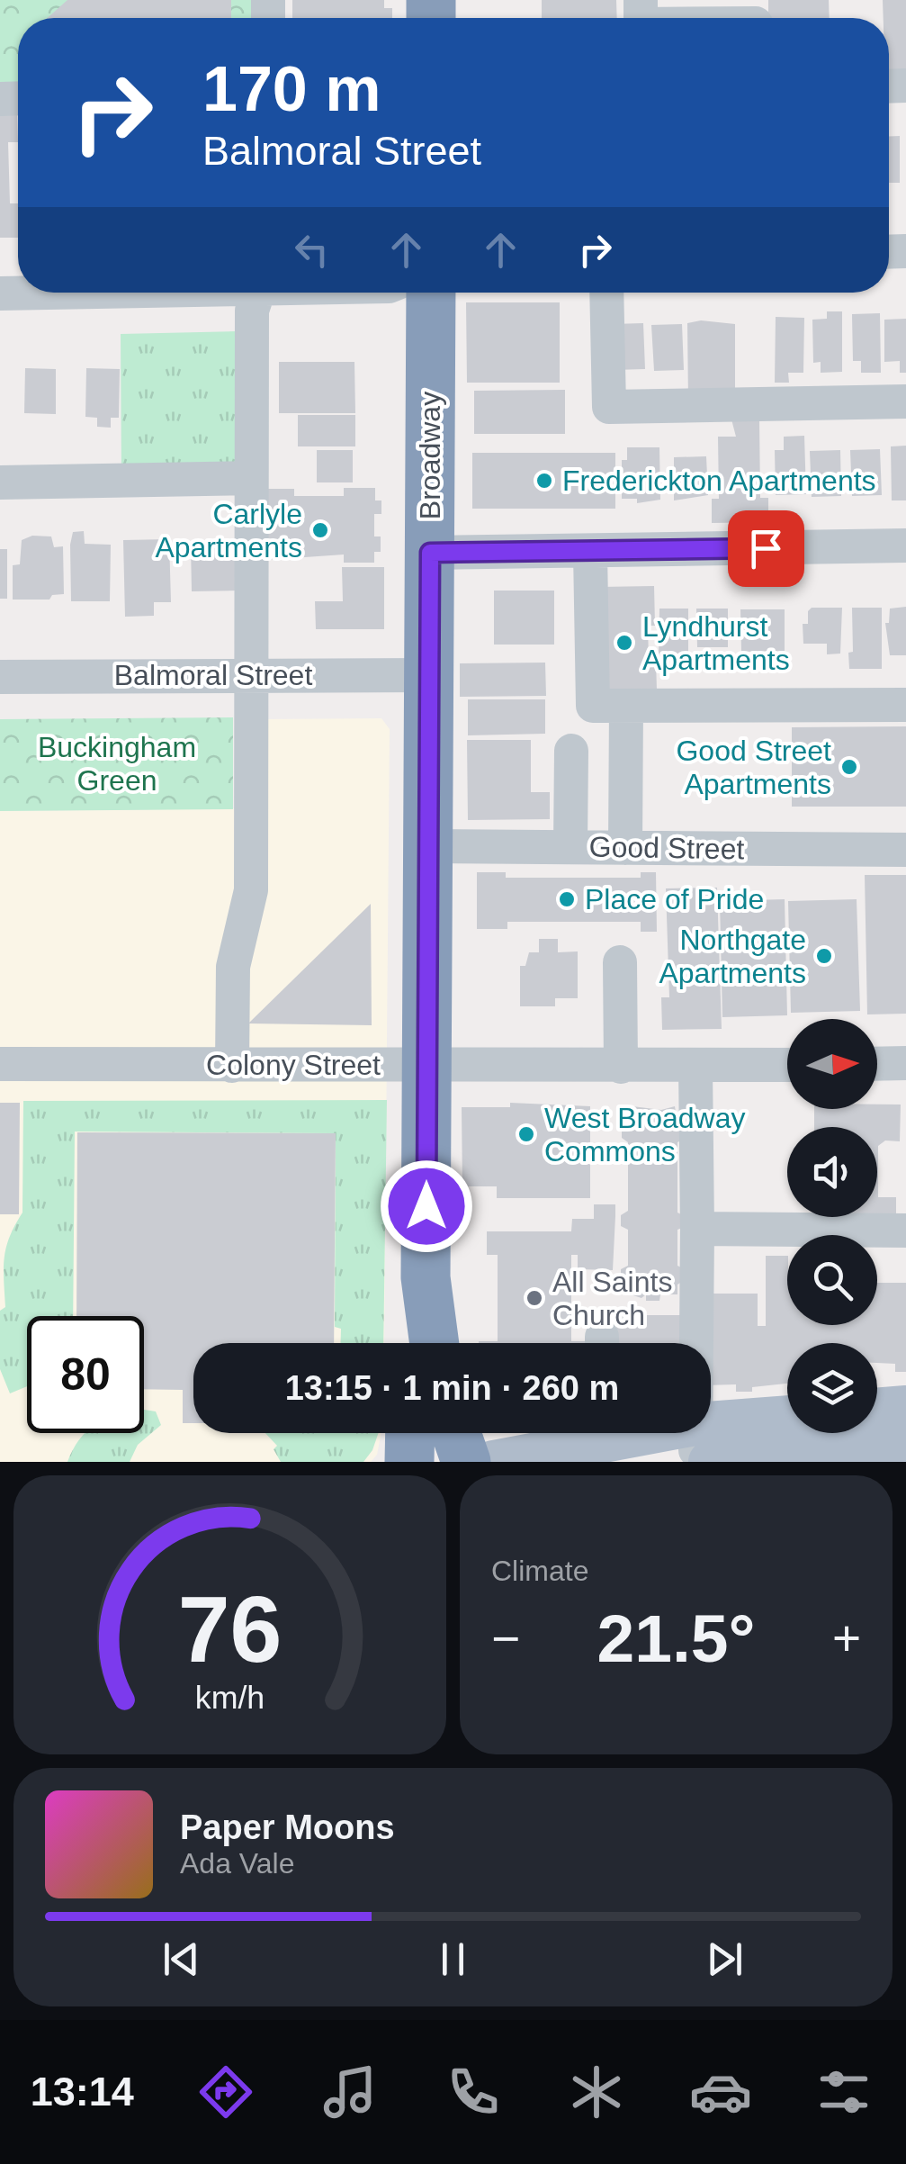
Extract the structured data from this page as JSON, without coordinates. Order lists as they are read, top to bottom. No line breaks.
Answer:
{"streets":{"highway":["Broadway"],"street":["Balmoral Street","Good Street","Colony Street"]},"crossings":[["Broadway","Balmoral Street"],["Broadway","Good Street"],["Broadway","Colony Street"]],"parks":["Buckingham Green"],"places":["Frederickton Apartments","Carlyle Apartments","Lyndhurst Apartments","Good Street Apartments","Place of Pride","Northgate Apartments","West Broadway Commons","All Saints Church"],"north":"right","page":{"turn":["170 m","Balmoral Street"],"limit":"80","trip":"13:15 · 1 min · 260 m","tile":"Climate","heat":["−","21.5°","+"],"song":["Paper Moons","Ada Vale"],"tabs":"13:14","gauge":["76","km/h"]}}
